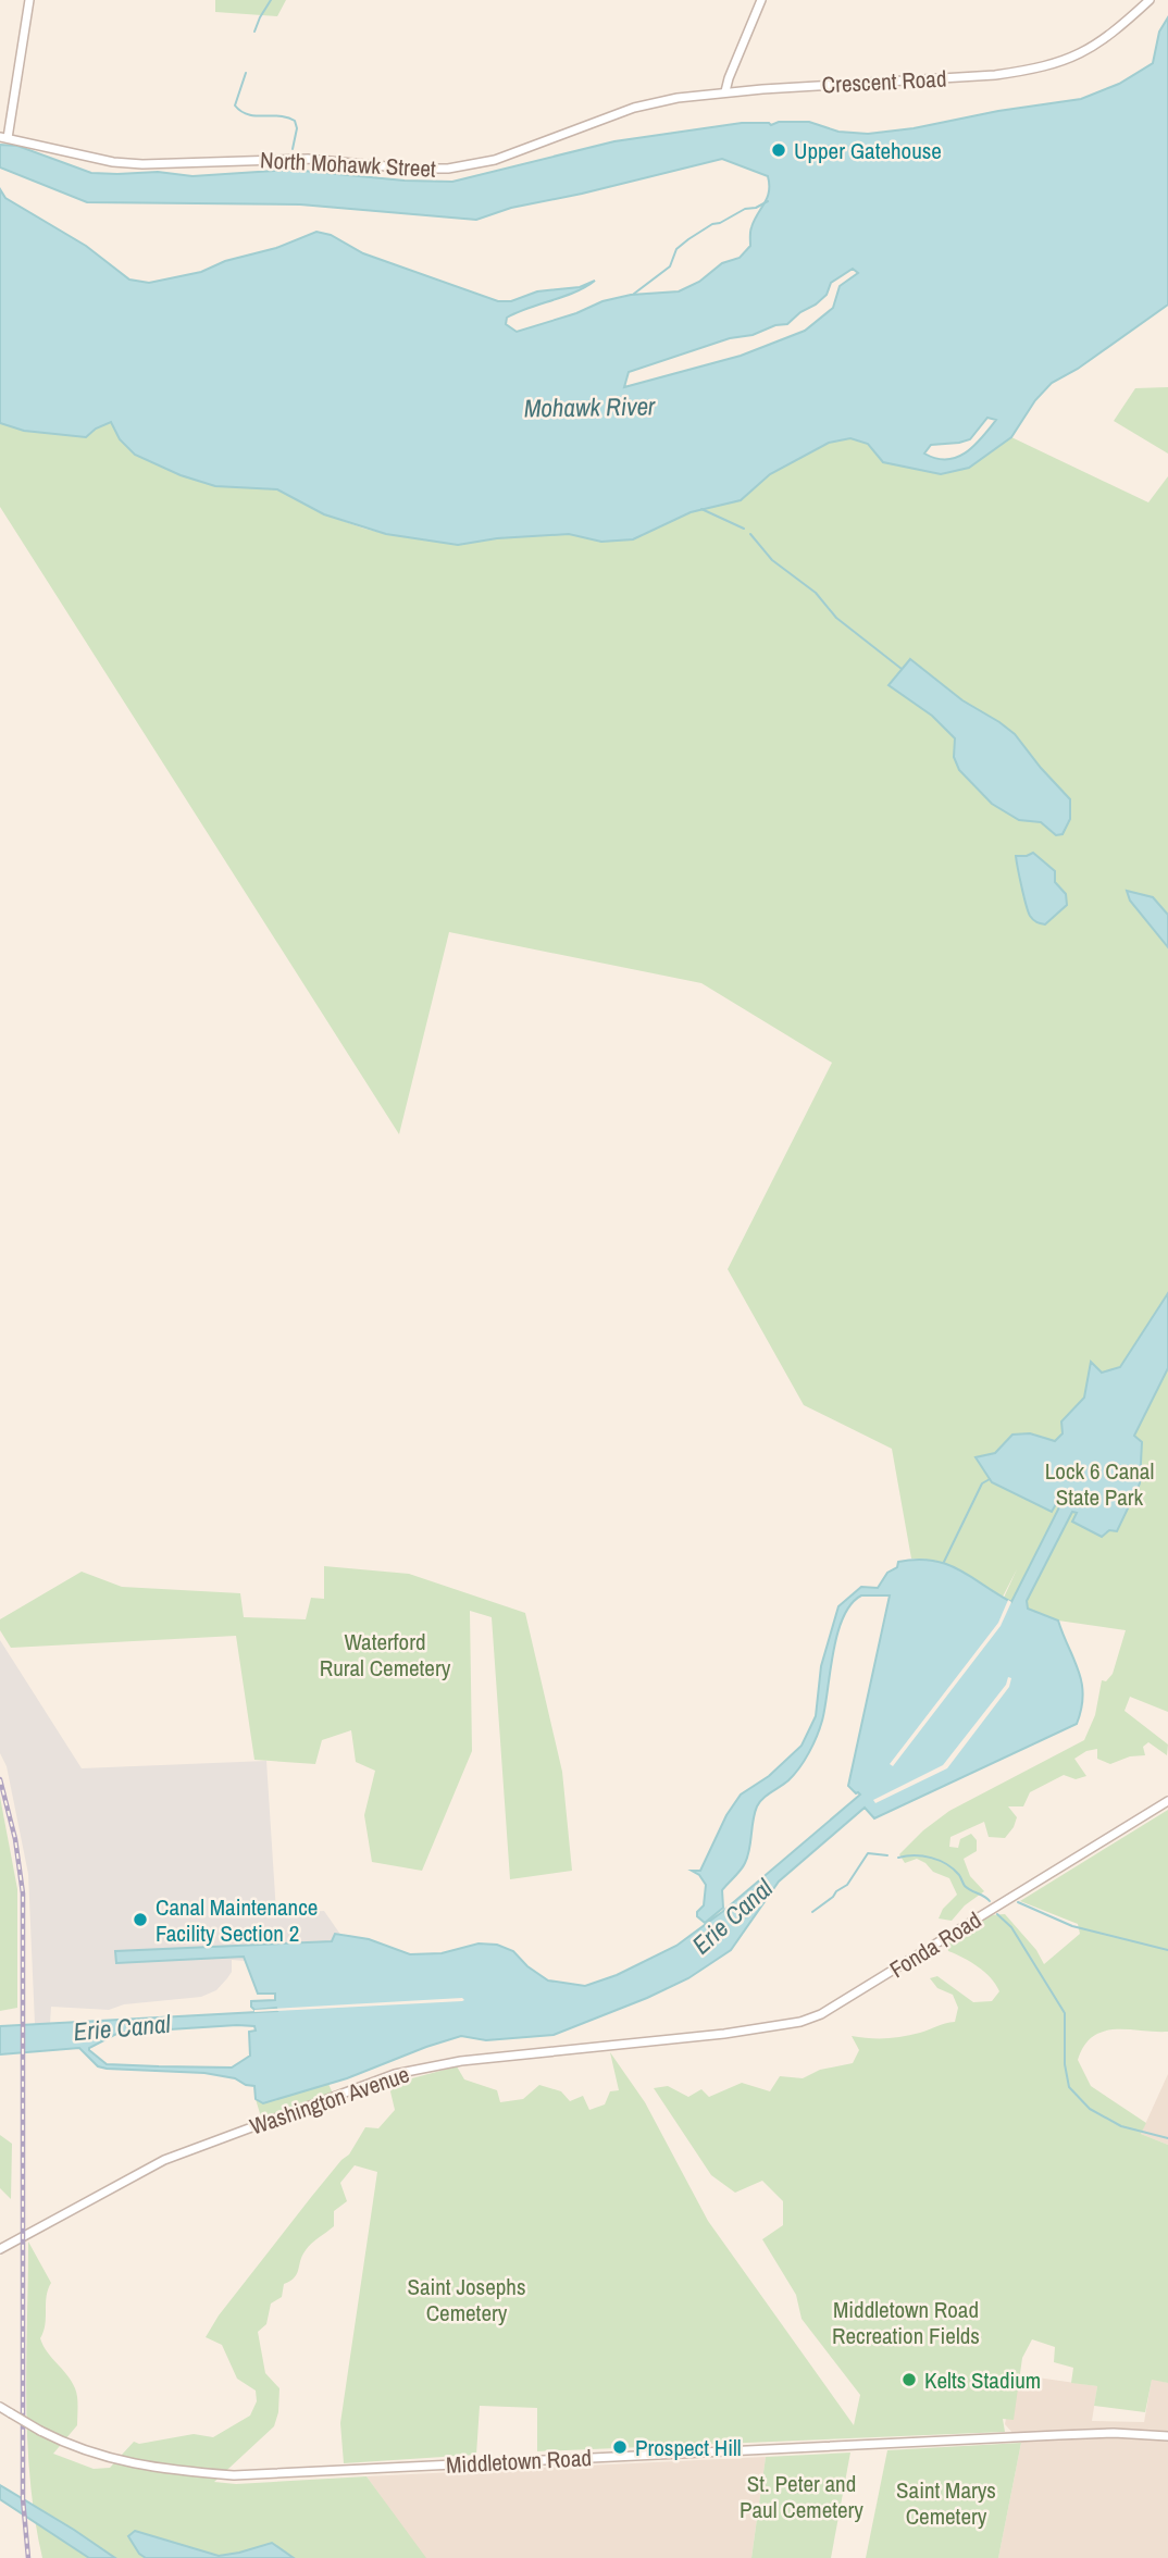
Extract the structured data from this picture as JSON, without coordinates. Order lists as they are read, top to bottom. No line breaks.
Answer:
{"streets":{"street":["Crescent Road","North Mohawk Street","Fonda Road","Washington Avenue","Middletown Road"]},"crossings":[["Crescent Road","North Mohawk Street"],["Fonda Road","Washington Avenue"]],"water":["Mohawk River","Erie Canal"],"parks":["Lock 6 Canal State Park","Waterford Rural Cemetery","Saint Josephs Cemetery","Middletown Road Recreation Fields","St. Peter and Paul Cemetery","Saint Marys Cemetery"],"places":["Upper Gatehouse","Canal Maintenance Facility Section 2","Kelts Stadium","Prospect Hill"]}
